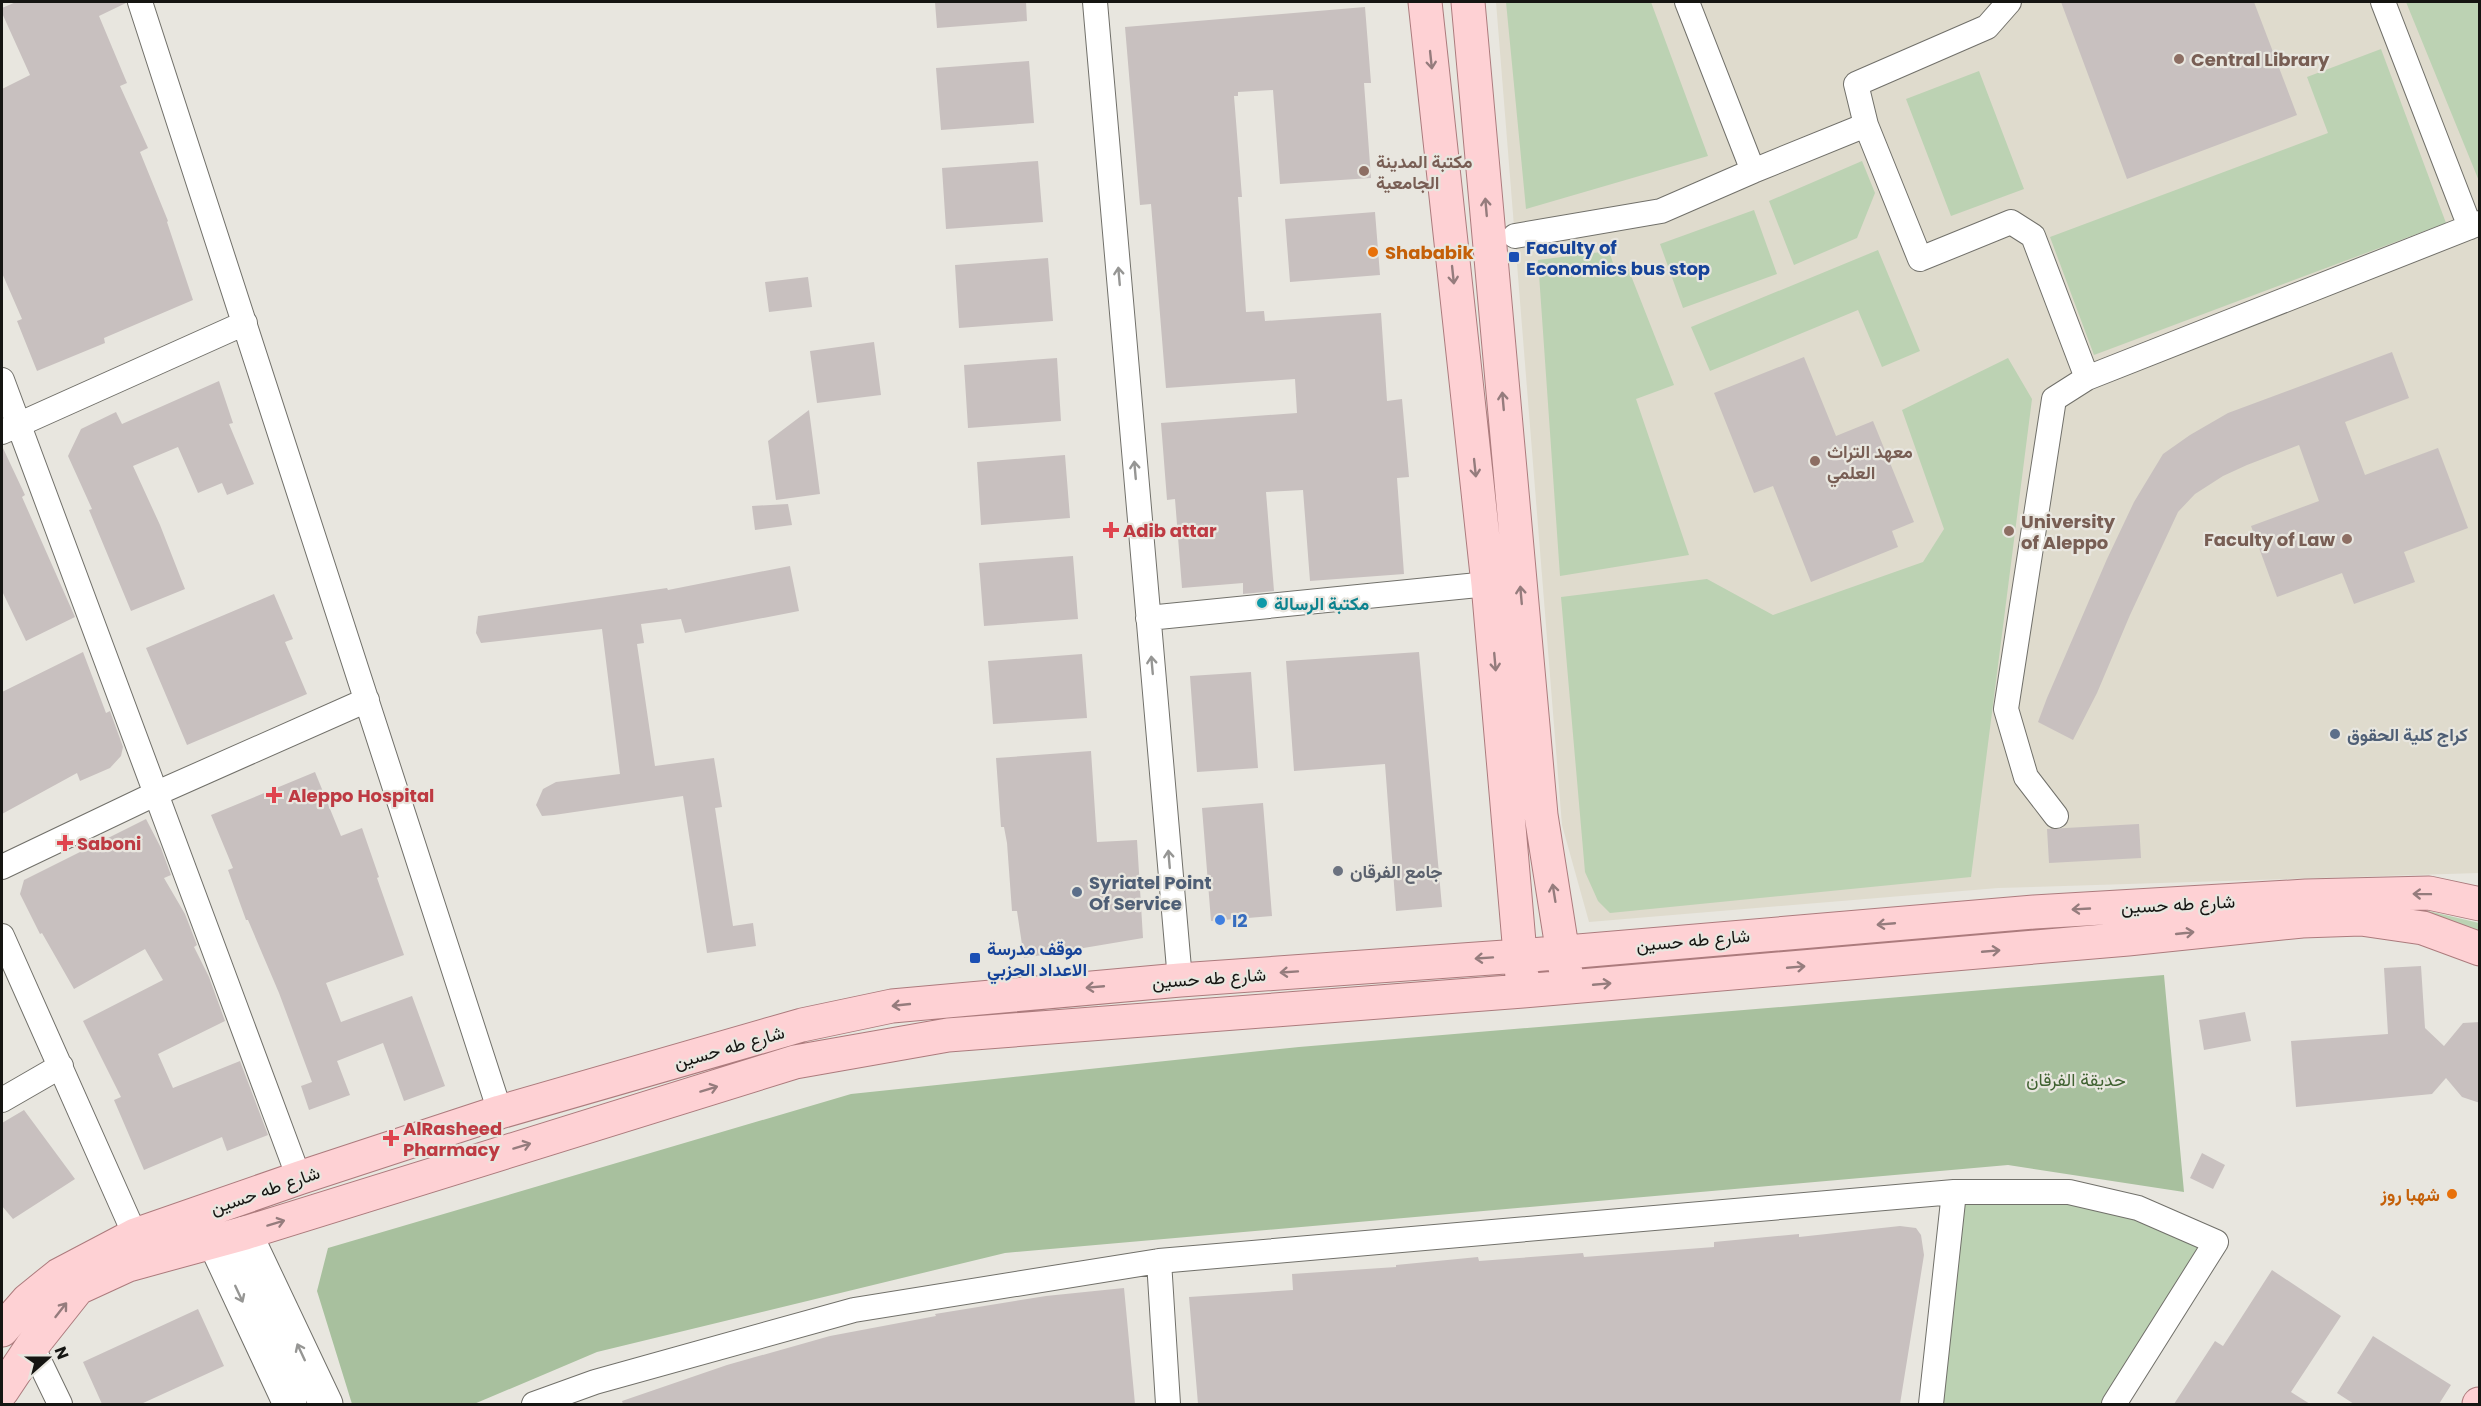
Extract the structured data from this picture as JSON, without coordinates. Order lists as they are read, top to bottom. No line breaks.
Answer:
{"streets":{"main road":["شارع طه حسين"]},"parks":["حديقة الفرقان"],"places":{"other":["Central Library","مكتبة المدينة الجامعية","Shababik","معهد التراث العلمي","University of Aleppo","Faculty of Law","مكتبة الرسالة","كراج كلية الحقوق","جامع الفرقان","Syriatel Point Of Service","I2","شهبا روز"],"transit":["Faculty of Economics bus stop","موقف مدرسة الاعداد الحزبي"],"health":["Adib attar","Aleppo Hospital","Saboni","AlRasheed Pharmacy"]},"north":"right"}
